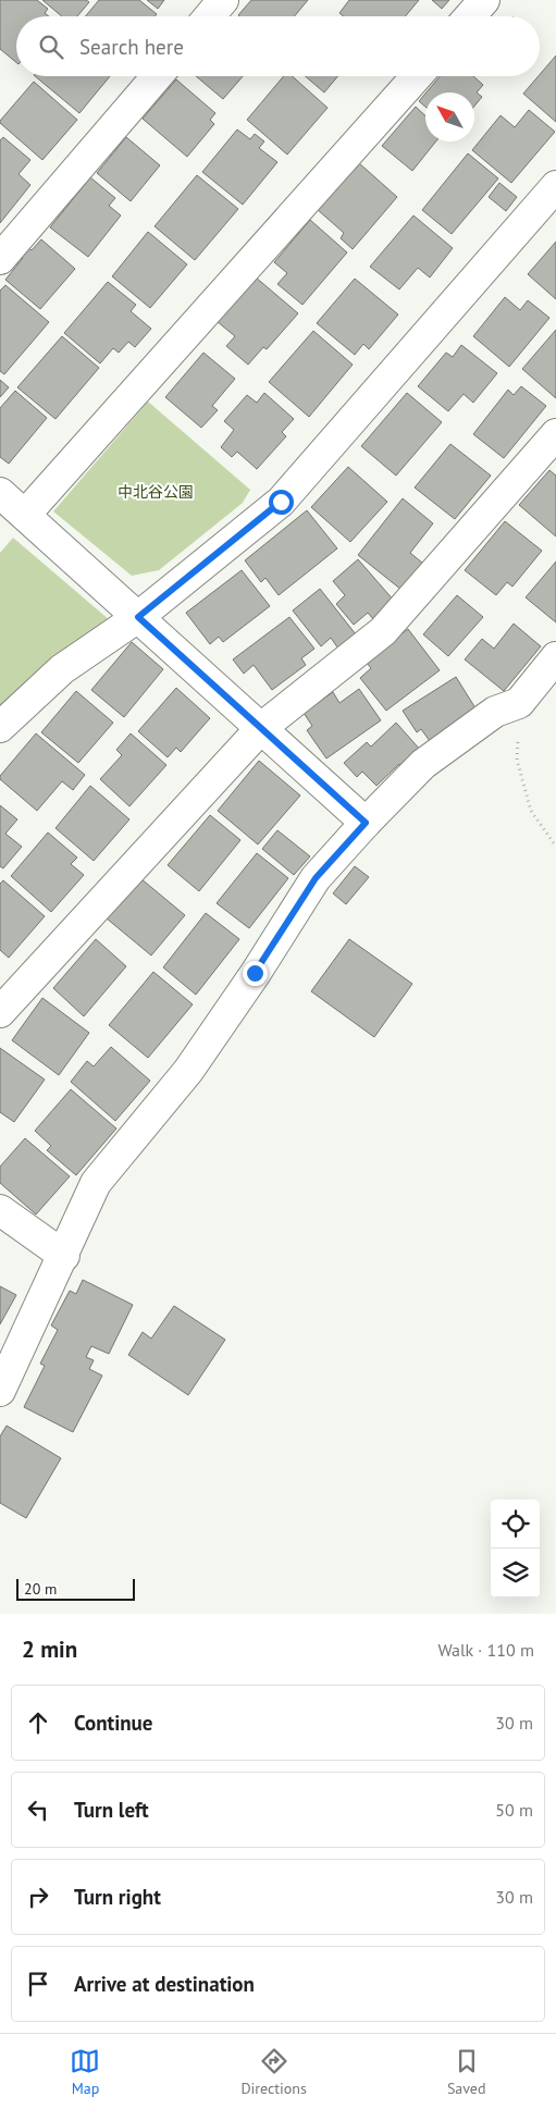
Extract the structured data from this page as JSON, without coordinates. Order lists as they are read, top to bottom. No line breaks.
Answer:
{"parks":["中北谷公園"],"scale_bar":"20 m","north":"top left","page":{"search":"Search here","scale":"20 m","heading":["2 min","Walk · 110 m"],"list":[["Continue","30 m"],["Turn left","50 m"],["Turn right","30 m"],"Arrive at destination"],"nav":["Map","Directions","Saved"]}}
